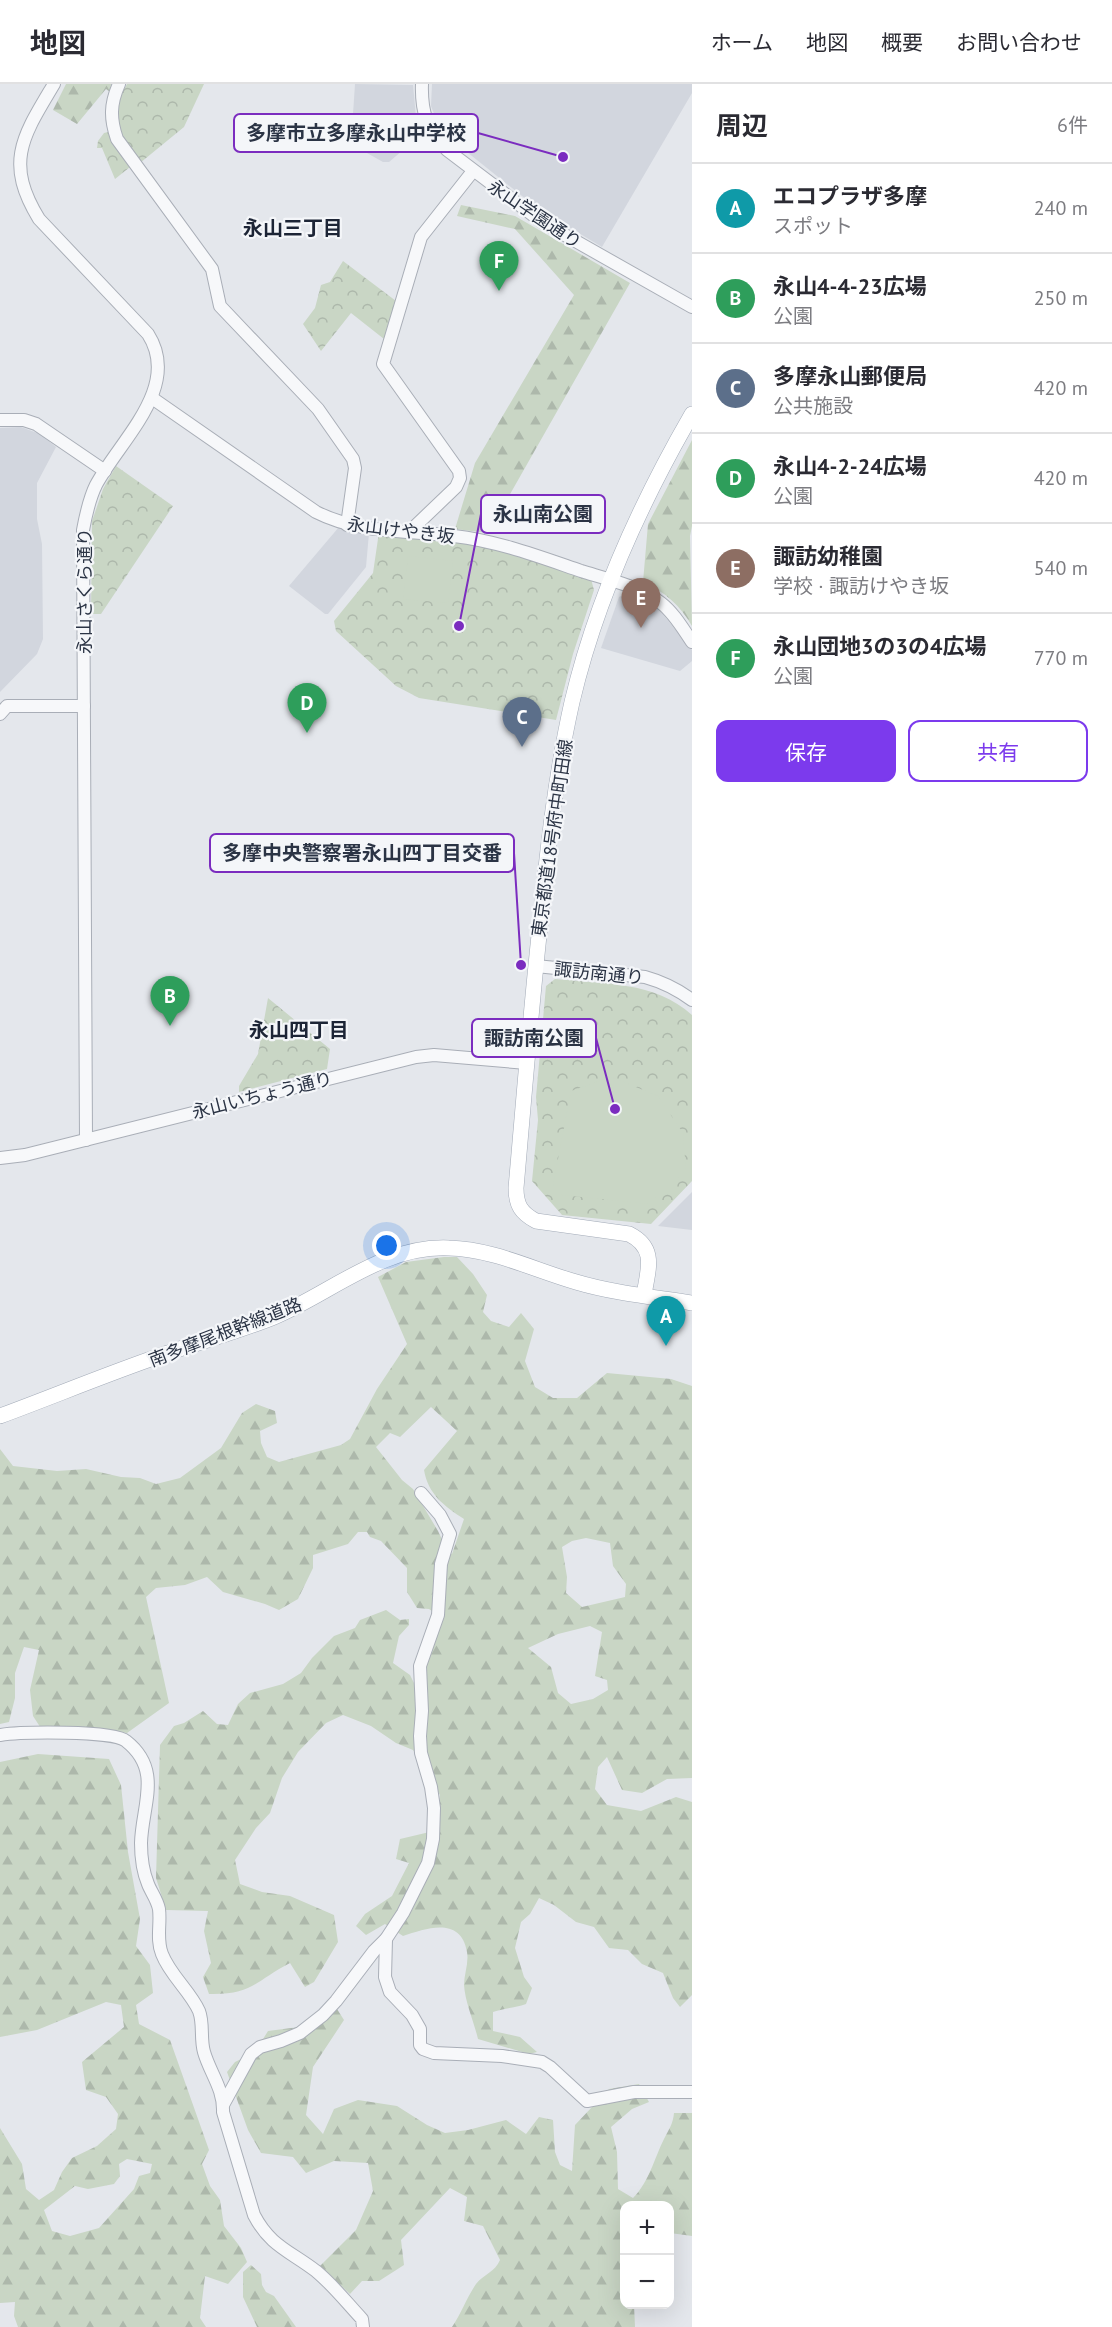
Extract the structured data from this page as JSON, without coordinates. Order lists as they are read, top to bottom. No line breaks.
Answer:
{"streets":{"main road":["東京都道18号府中町田線","南多摩尾根幹線道路"],"street":["永山学園通り","永山けやき坂","永山さくら通り","諏訪南通り","永山いちょう通り"]},"crossings":[["永山けやき坂","永山さくら通り"],["永山けやき坂","東京都道18号府中町田線"],["永山さくら通り","永山いちょう通り"],["東京都道18号府中町田線","諏訪南通り"],["東京都道18号府中町田線","永山いちょう通り"],["東京都道18号府中町田線","南多摩尾根幹線道路"]],"districts":["永山三丁目","永山四丁目"],"places":["多摩市立多摩永山中学校","永山南公園","多摩中央警察署永山四丁目交番","諏訪南公園"],"page":{"header":"地図","nav":["ホーム","地図","概要","お問い合わせ"],"heading":["周辺","6件"],"list":[{"mark":"A","name":"エコプラザ多摩","note":"スポット","value":"240 m"},{"mark":"B","name":"永山4-4-23広場","note":"公園","value":"250 m"},{"mark":"C","name":"多摩永山郵便局","note":"公共施設","value":"420 m"},{"mark":"D","name":"永山4-2-24広場","note":"公園","value":"420 m"},{"mark":"E","name":"諏訪幼稚園","note":"学校 · 諏訪けやき坂","value":"540 m"},{"mark":"F","name":"永山団地3の3の4広場","note":"公園","value":"770 m"}],"pins":["F","E","D","C","B","A"],"buttons":["保存","共有"],"map_buttons":["+","−"]}}
